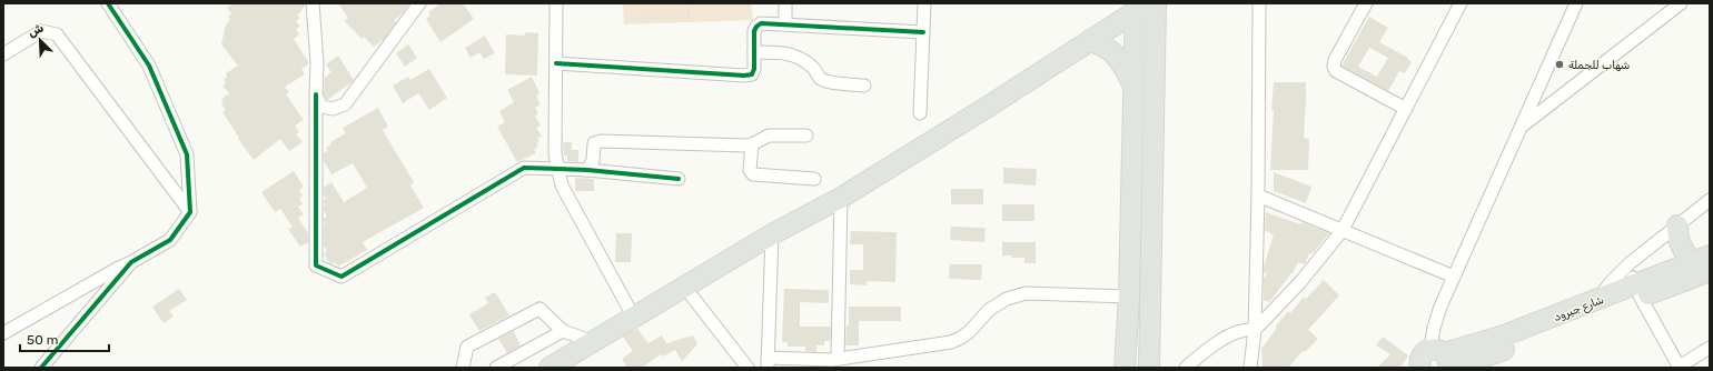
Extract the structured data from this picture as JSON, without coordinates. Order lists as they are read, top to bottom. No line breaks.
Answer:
{"streets":{"main road":["شارع جيرود"]},"places":["شهاب للجملة"],"scale_bar":"50 m","north":"top left"}
